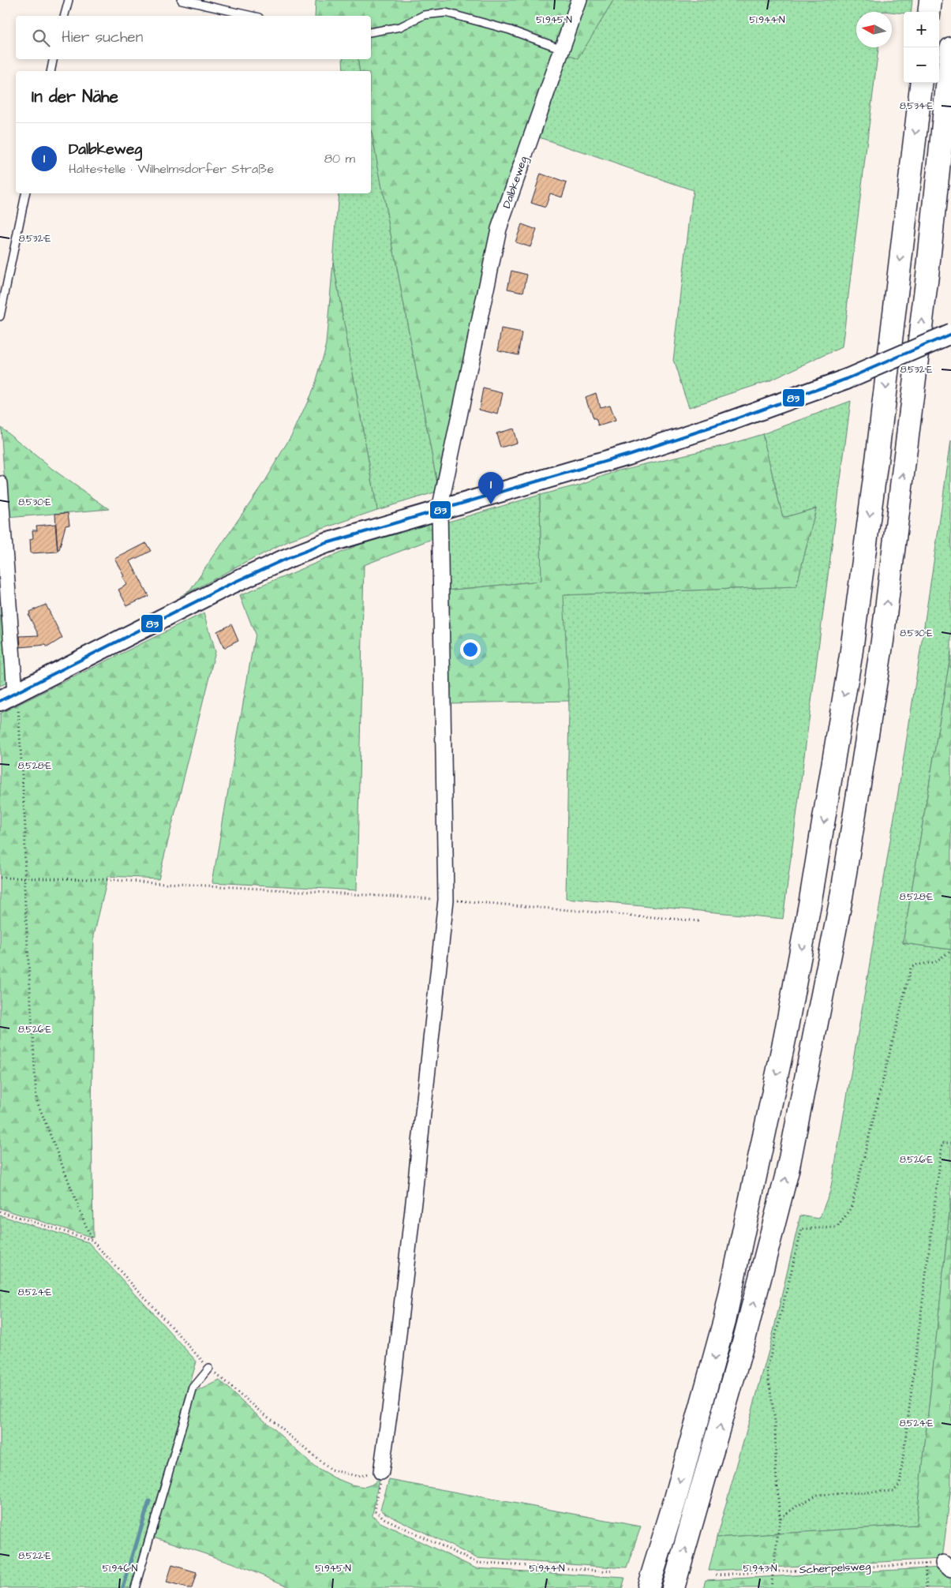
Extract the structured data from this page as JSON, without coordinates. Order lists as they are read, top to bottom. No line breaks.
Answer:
{"streets":{"street":["Dalbkeweg"],"path":["Scherpelsweg"]},"lines":["transit line 83"],"north":"left","page":{"map_buttons":["+","−"],"search":"Hier suchen","heading":"In der Nähe","list":[{"mark":"1","name":"Dalbkeweg","note":"Haltestelle · Wilhelmsdorfer Straße","value":"80 m"}],"pins":"1"},"coordinates":["51.945°N","51.944°N","8.534°E","8.532°E","8.530°E","8.528°E","8.526°E","8.524°E","8.522°E","51.946°N","51.943°N"]}
